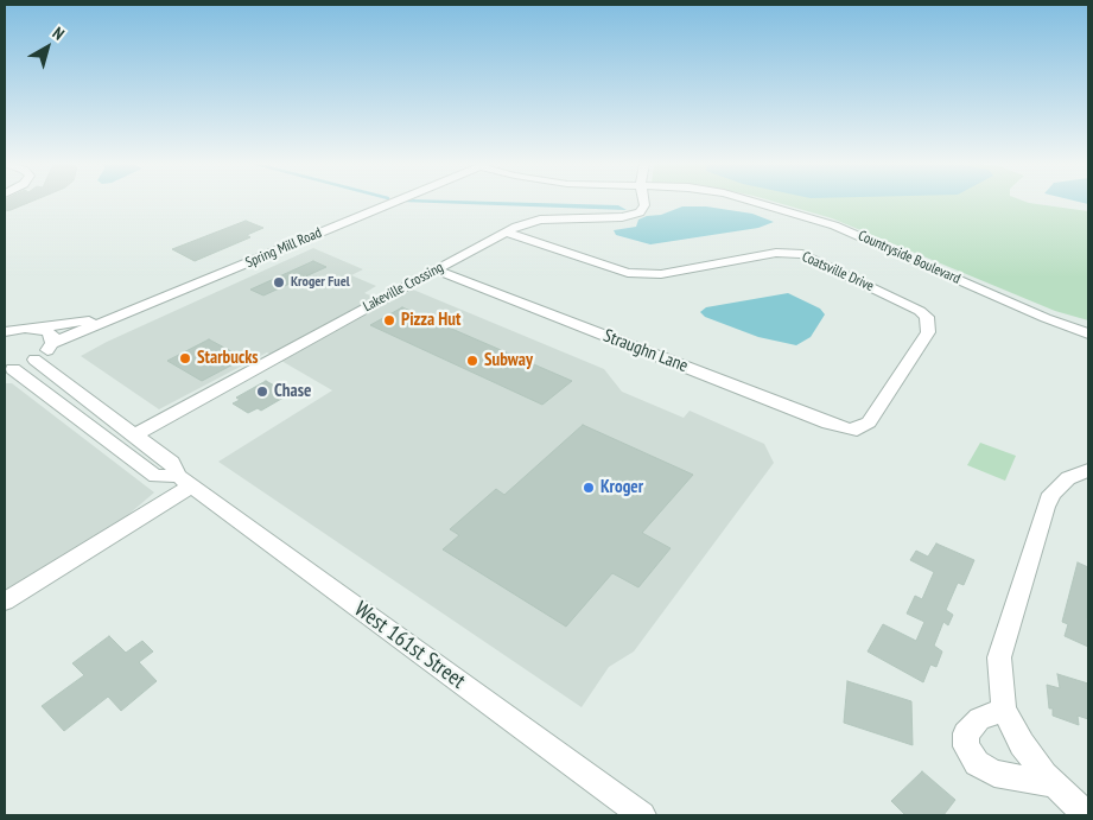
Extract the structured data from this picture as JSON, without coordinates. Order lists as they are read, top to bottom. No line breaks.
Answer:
{"streets":{"street":["Spring Mill Road","Countryside Boulevard","Coatsville Drive","Lakeville Crossing","Straughn Lane","West 161st Street"]},"crossings":[["Coatsville Drive","Lakeville Crossing"],["Coatsville Drive","Straughn Lane"],["Lakeville Crossing","Straughn Lane"],["Lakeville Crossing","West 161st Street"]],"places":["Kroger Fuel","Pizza Hut","Starbucks","Subway","Chase","Kroger"],"north":"top right"}
